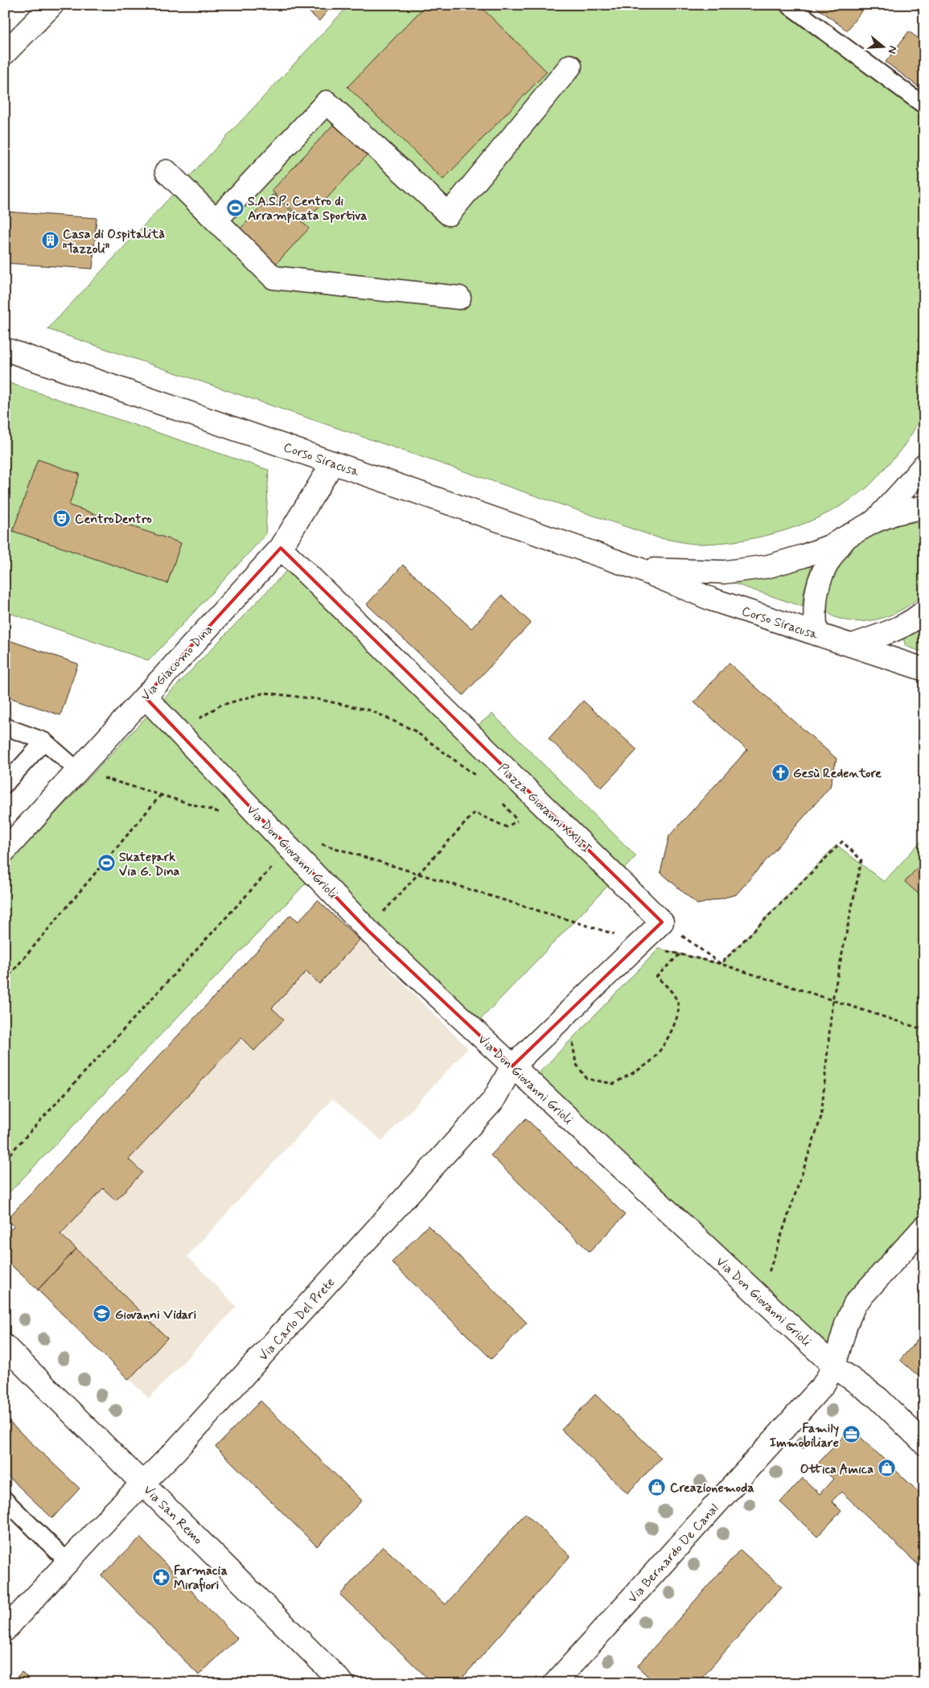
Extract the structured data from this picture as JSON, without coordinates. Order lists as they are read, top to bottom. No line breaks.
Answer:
{"streets":{"street":["Corso Siracusa","Via Giacomo Dina","Piazza Giovanni XXIII","Via Don Giovanni Grioli","Via Carlo Del Prete","Via San Remo","Via Bernardo De Canal"]},"crossings":[["Corso Siracusa","Via Giacomo Dina"],["Via Giacomo Dina","Piazza Giovanni XXIII"],["Via Giacomo Dina","Via Don Giovanni Grioli"],["Via Don Giovanni Grioli","Via Carlo Del Prete"],["Via Don Giovanni Grioli","Via Bernardo De Canal"],["Via Carlo Del Prete","Via San Remo"]],"places":{"sports":["S.A.S.P. Centro di Arrampicata Sportiva","Skatepark Via G. Dina"],"building":["Casa di Ospitalità \"Tazzoli\""],"theatre":["CentroDentro"],"church":["Gesù Redentore"],"school or university":["Giovanni Vidari"],"office":["Family Immobiliare"],"shop":["Ottica Amica","Creazionemoda"],"pharmacy":["Farmacia Mirafiori"]},"north":"right"}
